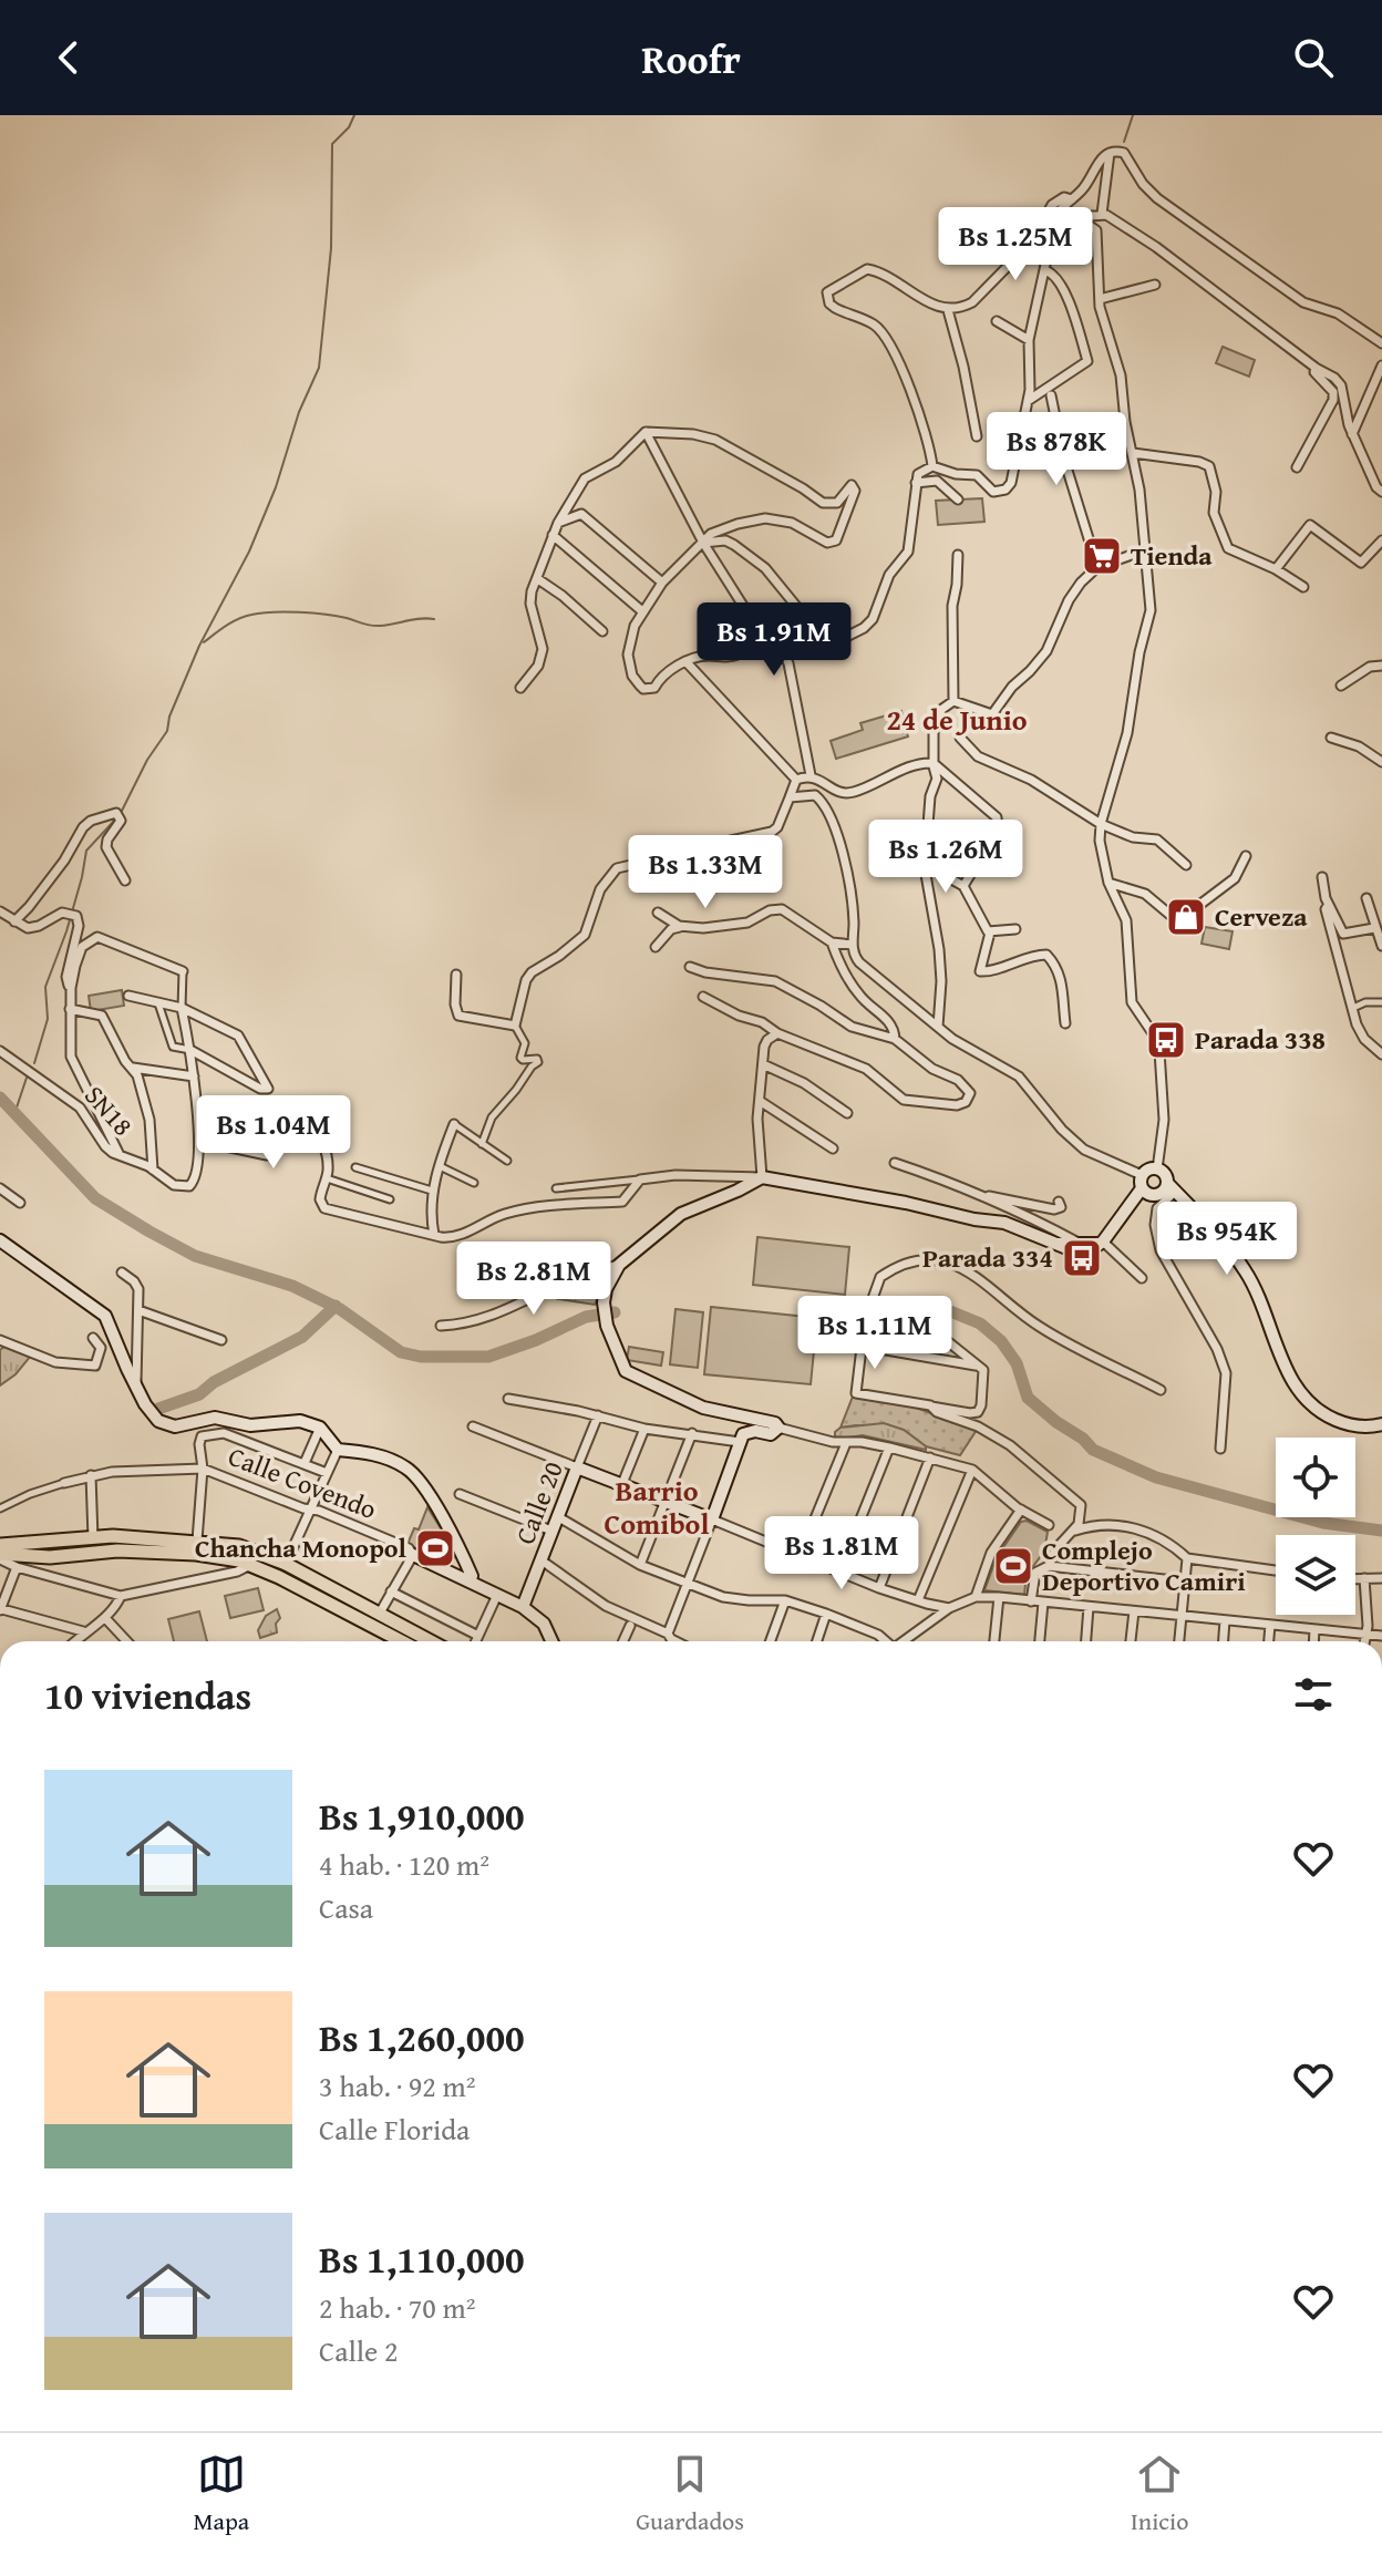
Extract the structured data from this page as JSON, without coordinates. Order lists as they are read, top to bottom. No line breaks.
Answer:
{"streets":{"main road":["Calle Covendo","Calle 20"],"street":["SN18"]},"crossings":[["Calle Covendo","Calle 20"]],"districts":["24 de Junio","Barrio Comibol"],"places":{"supermarket":["Tienda"],"shop":["Cerveza"],"bus stop":["Parada 338","Parada 334"],"sports":["Chancha Monopol","Complejo Deportivo Camiri"]},"page":{"header":"Roofr","price":["Bs 1.25M","Bs 878K","Bs 1.91M","Bs 1.26M","Bs 1.33M","Bs 1.04M","Bs 954K","Bs 2.81M","Bs 1.11M","Bs 1.81M"],"heading":"10 viviendas","list":[{"name":"Bs 1,910,000","note":"4 hab. · 120 m² · Casa"},{"name":"Bs 1,260,000","note":"3 hab. · 92 m² · Calle Florida"},{"name":"Bs 1,110,000","note":"2 hab. · 70 m² · Calle 2"}],"tabs":["Mapa","Guardados","Inicio"]}}
